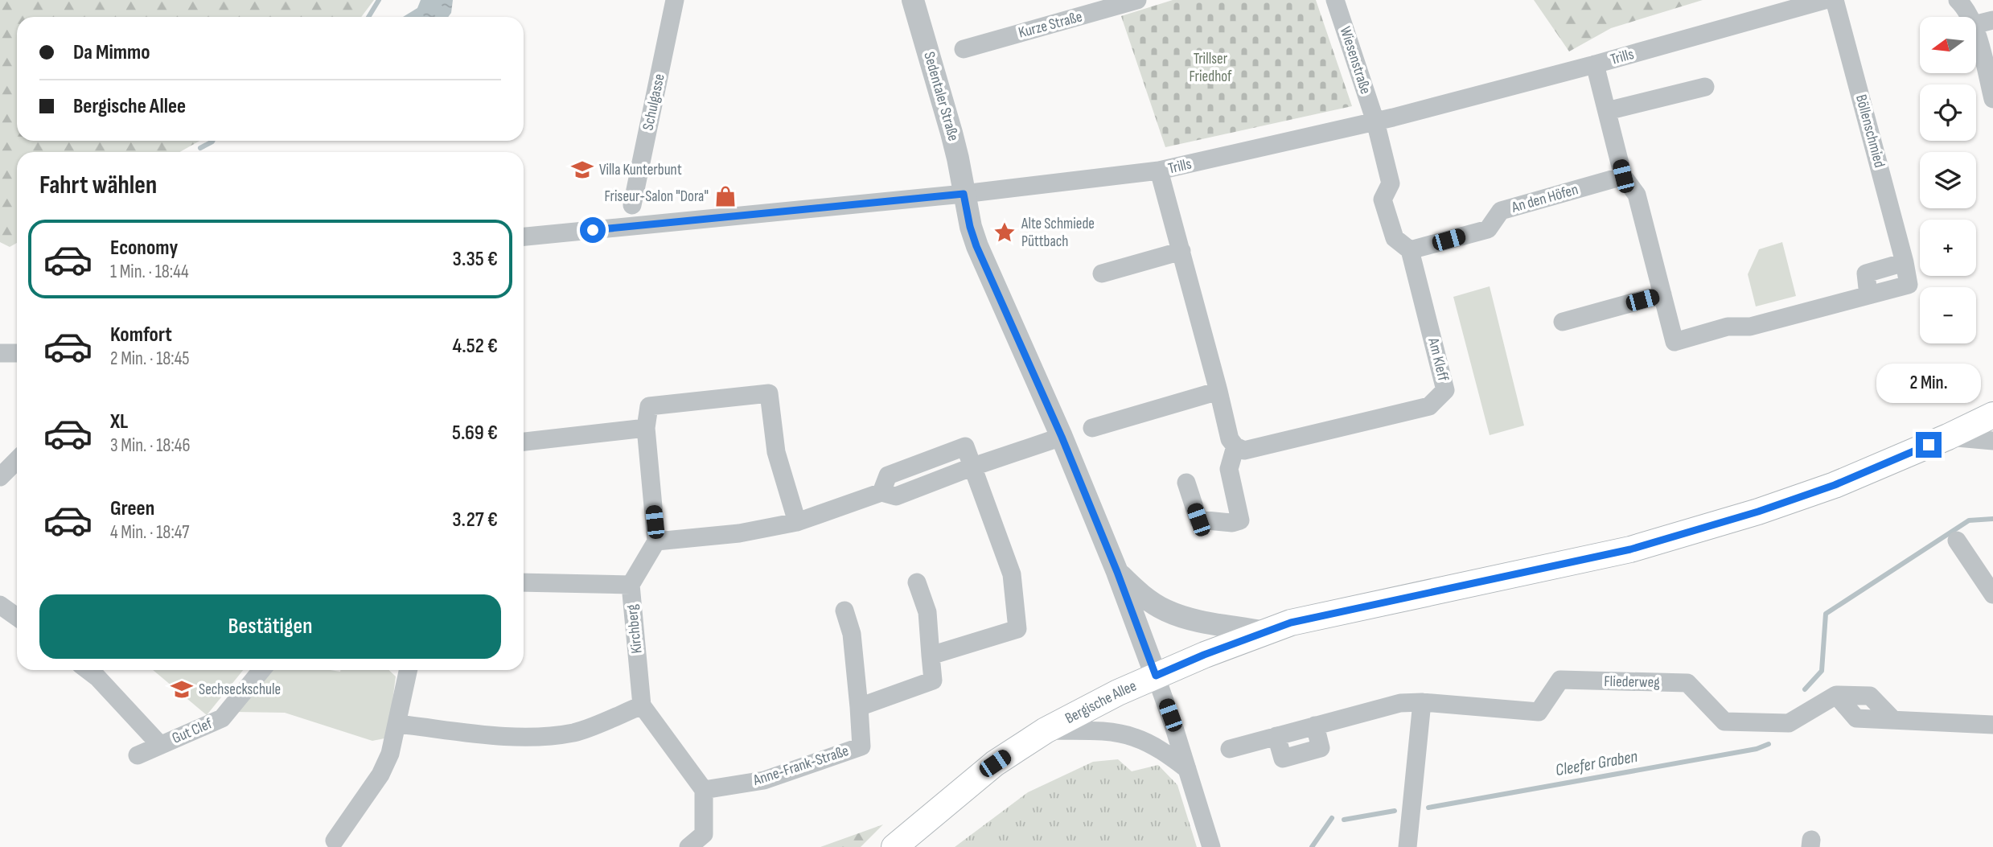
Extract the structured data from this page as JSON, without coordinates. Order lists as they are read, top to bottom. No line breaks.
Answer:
{"streets":{"main road":["Bergische Allee"],"street":["Kurze Straße","Trills","Wiesenstraße","Sedentaler Straße","Schulgasse","Böllenschmied","An den Höfen","Am Kleff","Kirchberg","Fliederweg","Gut Clef","Anne-Frank-Straße"]},"crossings":[["Trills","Wiesenstraße"],["Trills","Sedentaler Straße"],["Trills","Böllenschmied"],["Trills","Am Kleff"],["Wiesenstraße","Am Kleff"],["Sedentaler Straße","Bergische Allee"],["Böllenschmied","An den Höfen"],["An den Höfen","Am Kleff"]],"water":["Cleefer Graben"],"parks":["Trillser Friedhof"],"places":{"school or university":["Villa Kunterbunt","Sechseckschule"],"shop":["Friseur-Salon \"Dora\""],"place":["Alte Schmiede Püttbach"]},"north":"left","page":{"map_buttons":["+","−"],"banner":["Da Mimmo","Bergische Allee"],"heading":"Fahrt wählen","list":[{"name":"Economy","note":"1 Min. · 18:44","value":"3.35 €"},{"name":"Komfort","note":"2 Min. · 18:45","value":"4.52 €"},{"name":"XL","note":"3 Min. · 18:46","value":"5.69 €"},{"name":"Green","note":"4 Min. · 18:47","value":"3.27 €"}],"bubble":"2 Min.","buttons":"Bestätigen"}}
